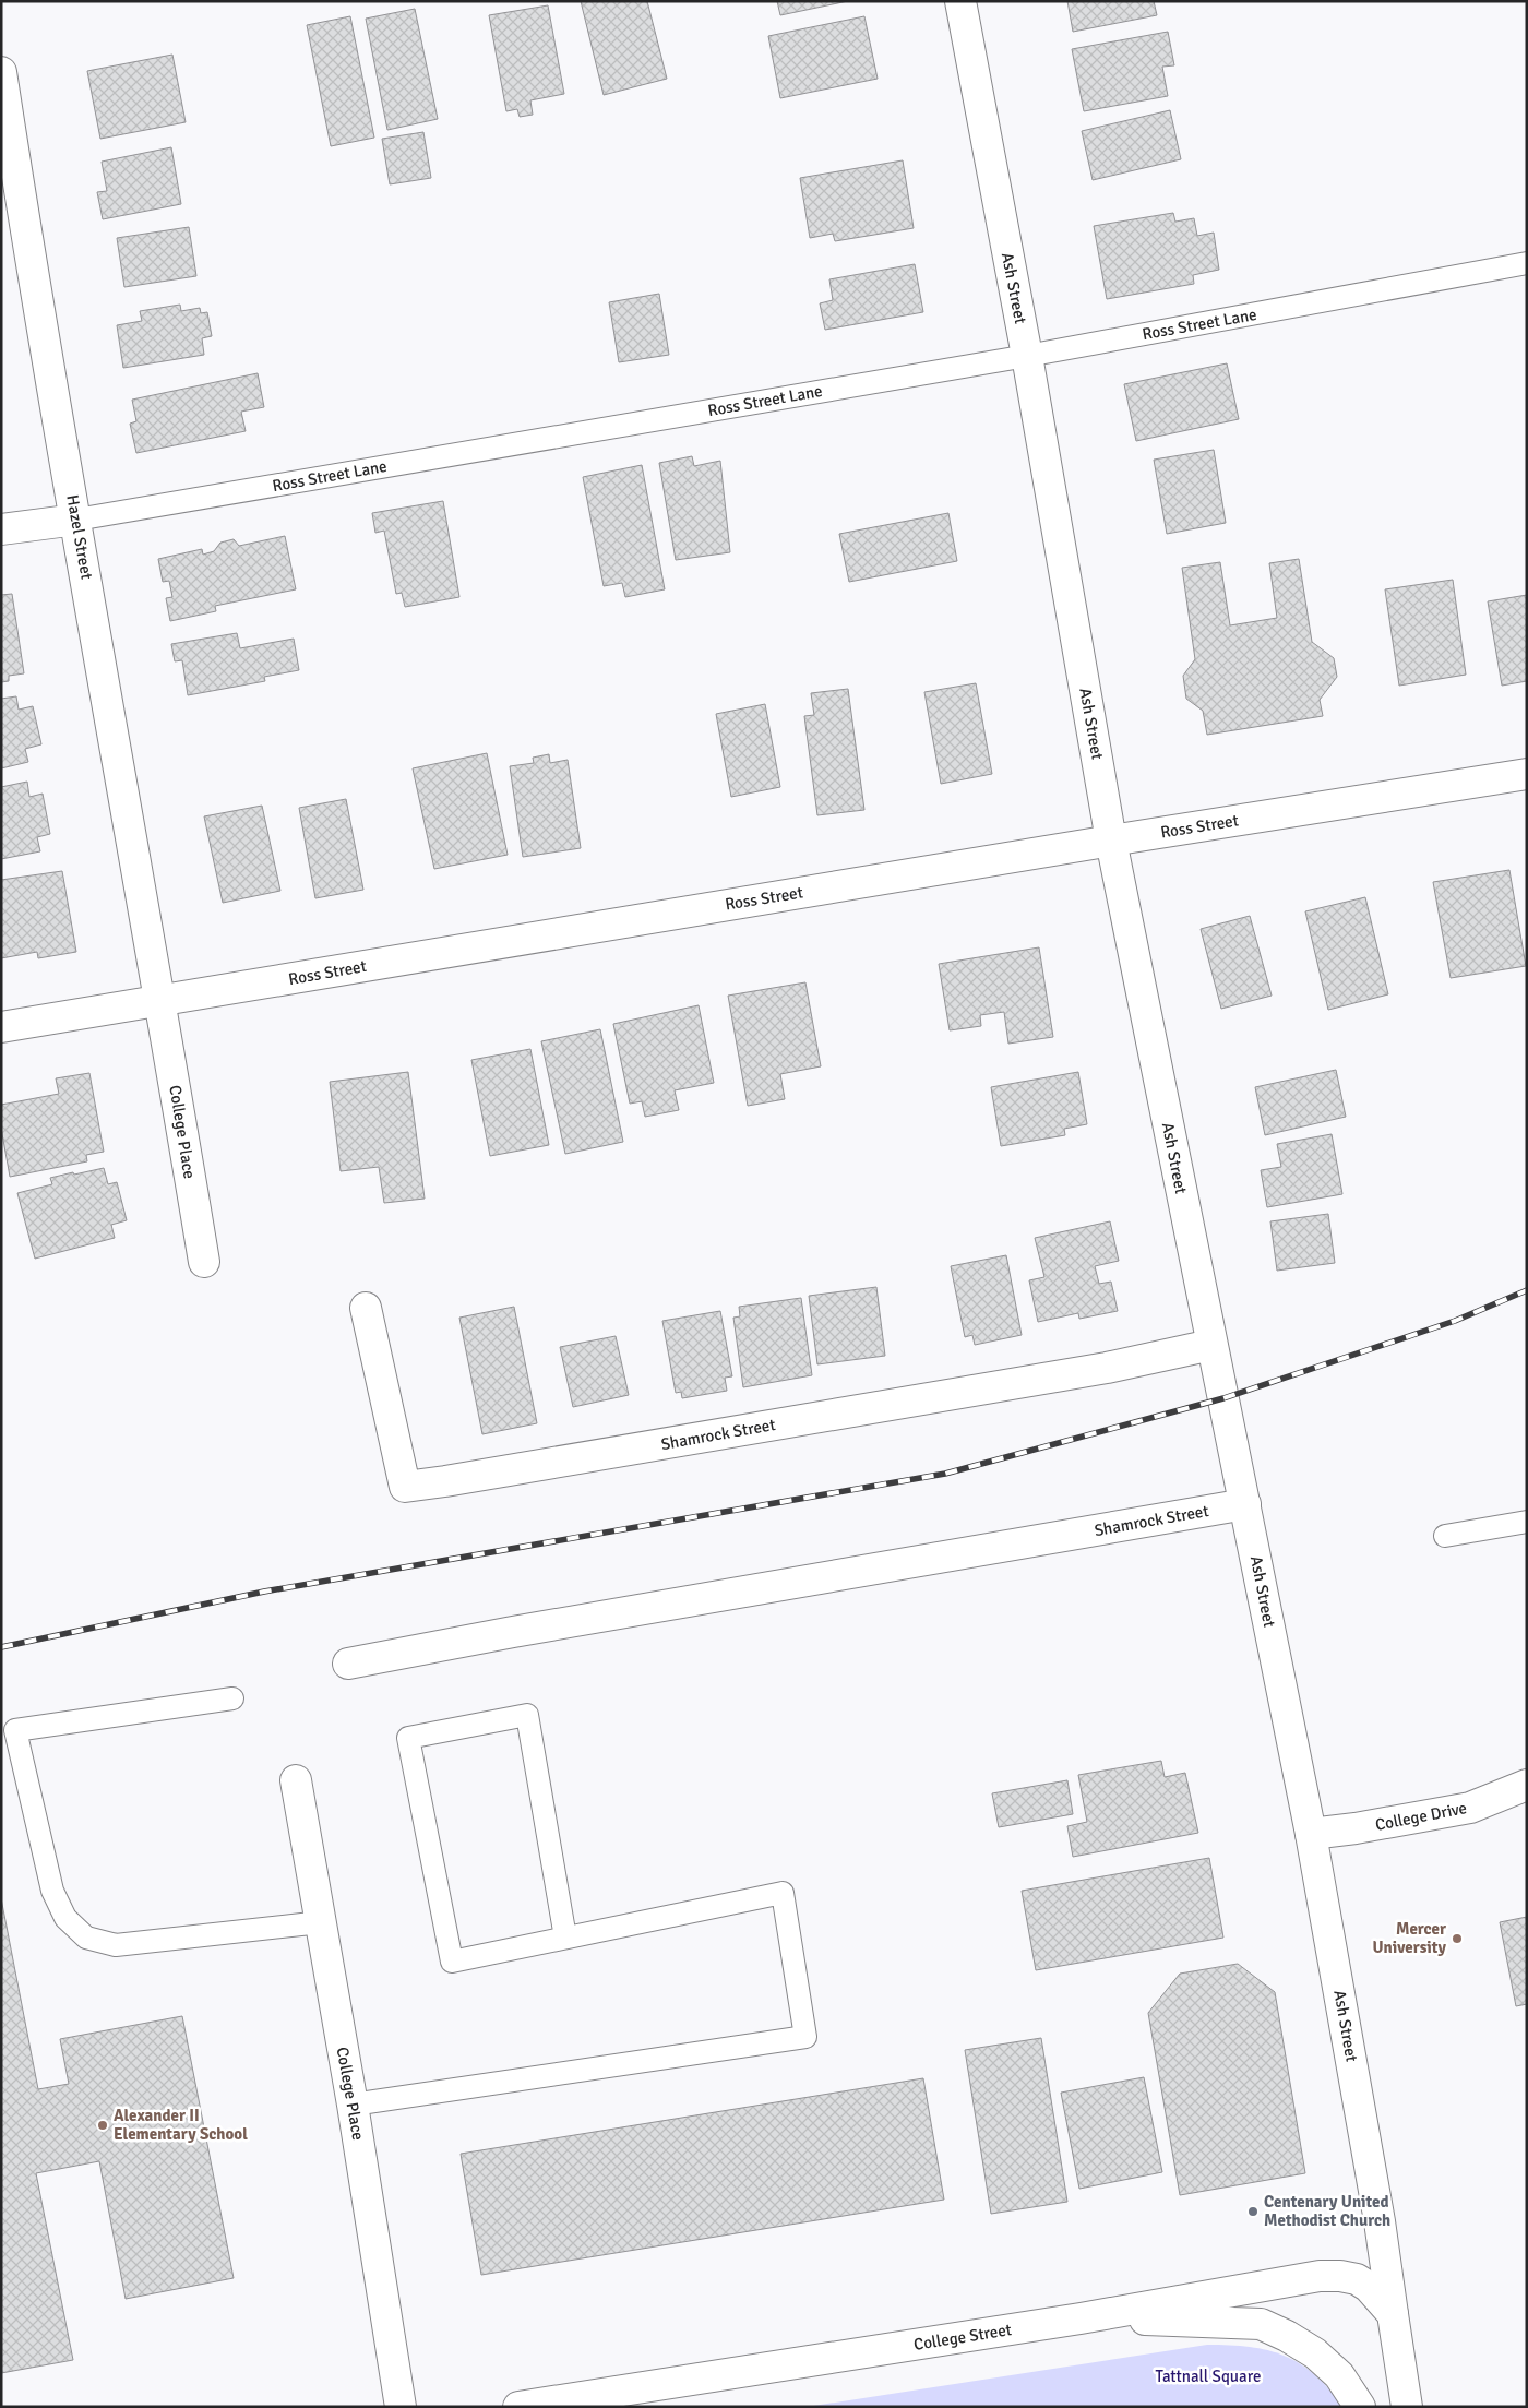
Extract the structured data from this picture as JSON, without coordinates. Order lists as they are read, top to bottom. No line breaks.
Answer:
{"streets":{"street":["Ash Street","Ross Street Lane","Hazel Street","Ross Street","College Place","Shamrock Street","College Drive","College Street"]},"crossings":[["Ash Street","Ross Street Lane"],["Ash Street","Ross Street"],["Ash Street","Shamrock Street"],["Ash Street","College Drive"],["Ash Street","College Street"],["Ross Street Lane","Hazel Street"],["Hazel Street","Ross Street"],["Hazel Street","College Place"],["Ross Street","College Place"]],"parks":["Tattnall Square"],"places":["Mercer University","Alexander II Elementary School","Centenary United Methodist Church"]}
